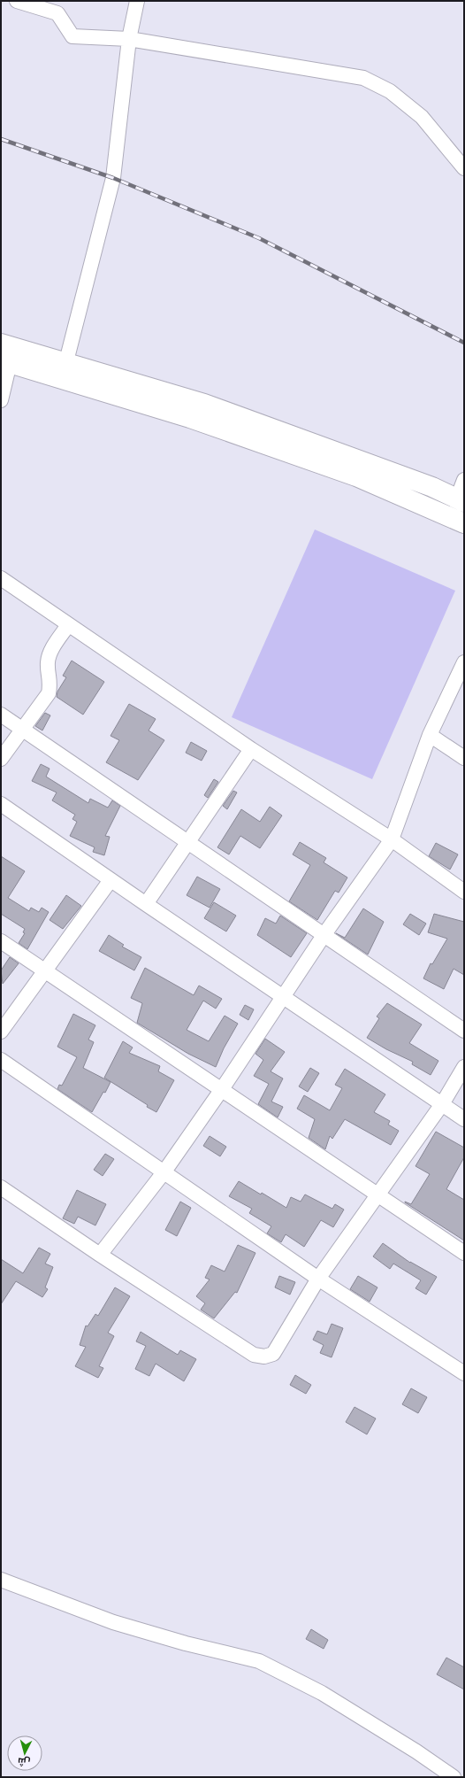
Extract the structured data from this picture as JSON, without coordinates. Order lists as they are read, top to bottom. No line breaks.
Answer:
{"north":"bottom"}
